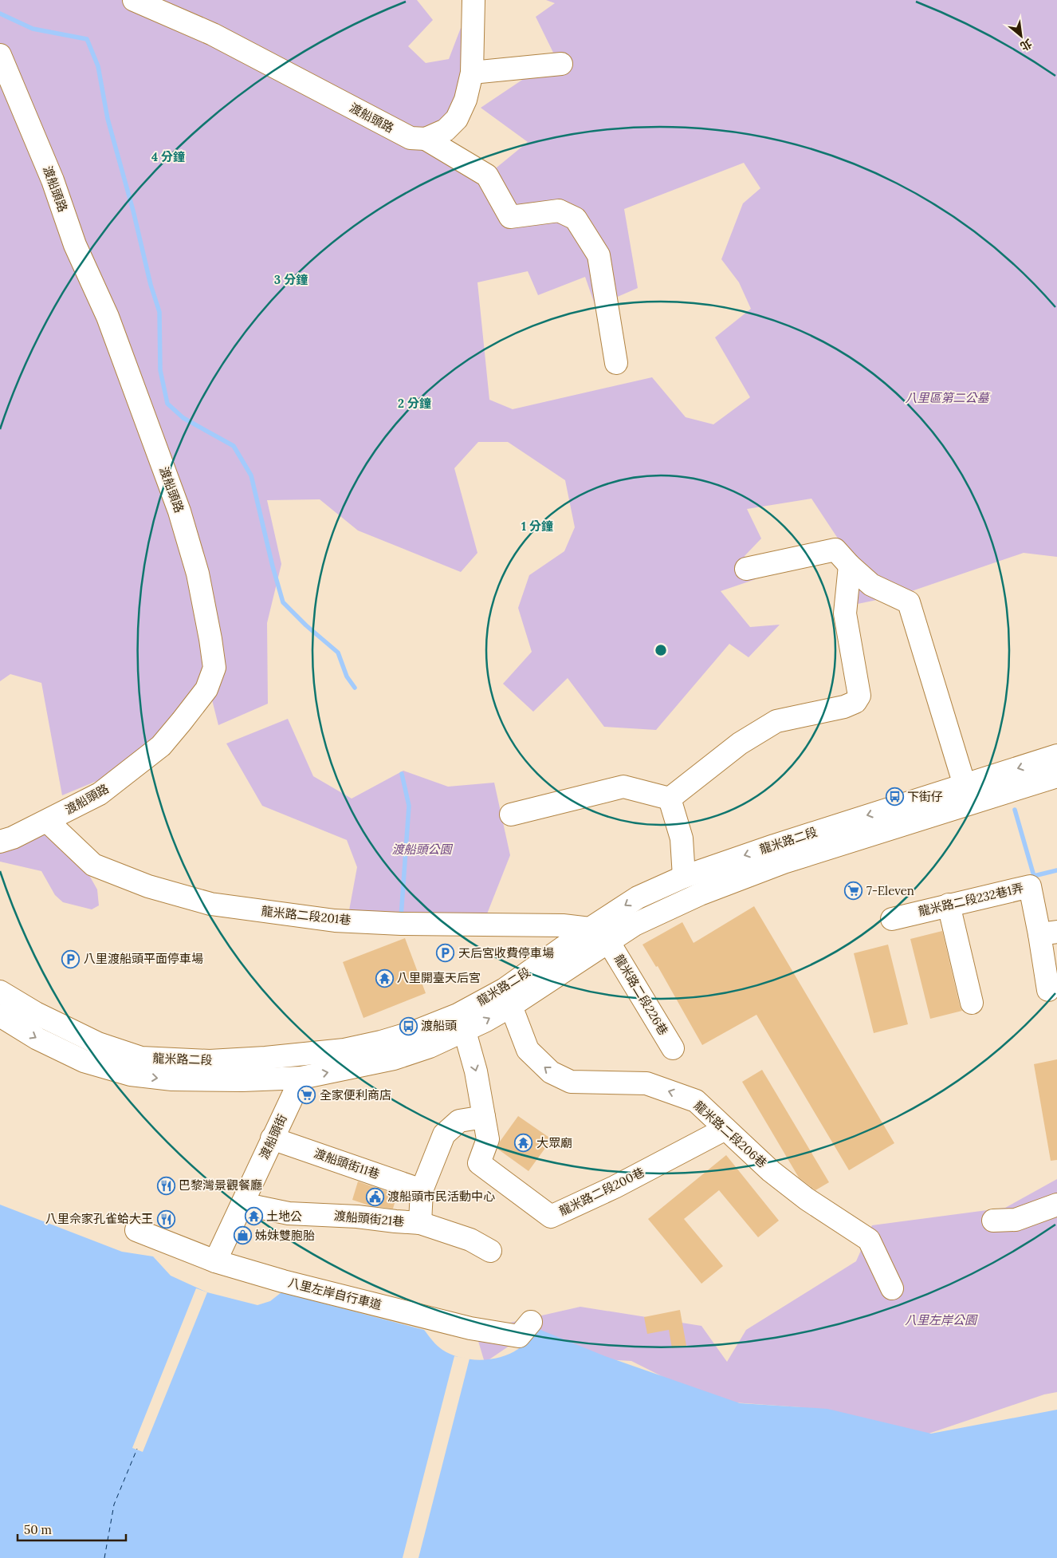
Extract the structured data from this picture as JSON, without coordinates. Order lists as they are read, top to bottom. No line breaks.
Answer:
{"streets":{"street":["渡船頭路","龍米路二段","龍米路二段232巷1弄","龍米路二段201巷","龍米路二段226巷","龍米路二段206巷","渡船頭街","渡船頭街11巷","龍米路二段200巷","渡船頭街21巷","八里左岸自行車道"]},"crossings":[["渡船頭路","龍米路二段201巷"],["龍米路二段","龍米路二段201巷"],["龍米路二段","龍米路二段226巷"],["龍米路二段","龍米路二段206巷"],["龍米路二段","渡船頭街"],["龍米路二段","龍米路二段200巷"],["龍米路二段206巷","龍米路二段200巷"],["渡船頭街","渡船頭街11巷"],["渡船頭街","渡船頭街21巷"],["渡船頭街","八里左岸自行車道"]],"one_way":["龍米路二段206巷"],"parks":["八里區第二公墓","渡船頭公園","八里左岸公園"],"places":{"bus stop":["下街仔","渡船頭"],"supermarket":["7-Eleven","全家便利商店"],"parking":["天后宮收費停車場","八里渡船頭平面停車場"],"temple":["八里開臺天后宮","大眾廟","土地公"],"restaurant":["巴黎灣景觀餐廳","八里佘家孔雀蛤大王"],"public building":["渡船頭市民活動中心"],"shop":["姊妹雙胞胎"]},"scale_bar":"50 m","north":"bottom right","rings":["4 分鐘","3 分鐘","2 分鐘","1 分鐘"]}
